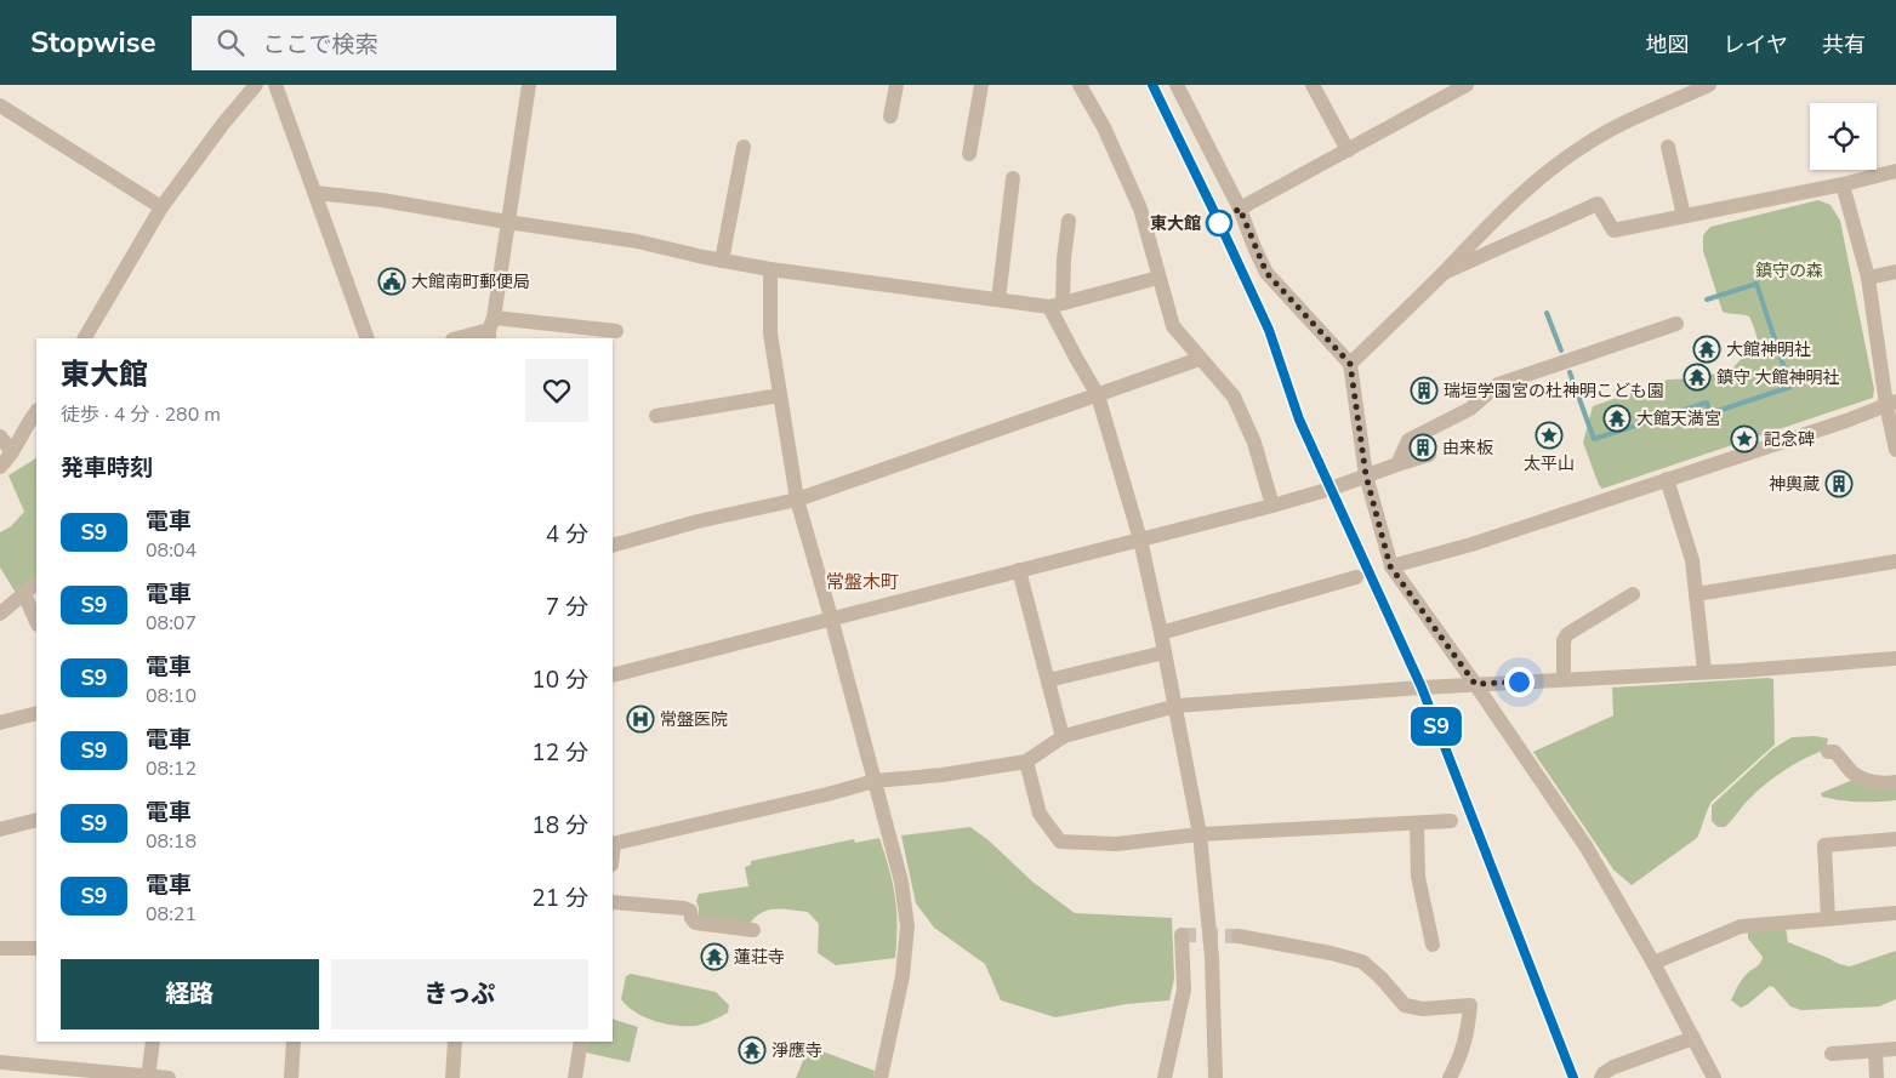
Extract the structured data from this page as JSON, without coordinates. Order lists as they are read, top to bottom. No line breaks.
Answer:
{"districts":["常盤木町"],"parks":["鎮守の森"],"places":{"other":["東大館"],"public building":["大館南町郵便局"],"temple":["大館神明社","鎮守 大館神明社","大館天満宮","蓮荘寺","淨應寺"],"building":["瑞垣学園宮の杜神明こども園","由来板","神輿蔵"],"place":["太平山","記念碑"],"hospital":["常盤医院"]},"page":{"header":"Stopwise","search":"ここで検索","nav":["地図","レイヤ","共有"],"on_map":"S9","heading":[["東大館","徒歩 · 4 分 · 280 m"],"発車時刻"],"list":[{"mark":"S9","name":"電車","note":"08:04","value":"4 分"},{"mark":"S9","name":"電車","note":"08:07","value":"7 分"},{"mark":"S9","name":"電車","note":"08:10","value":"10 分"},{"mark":"S9","name":"電車","note":"08:12","value":"12 分"},{"mark":"S9","name":"電車","note":"08:18","value":"18 分"},{"mark":"S9","name":"電車","note":"08:21","value":"21 分"}],"buttons":["経路","きっぷ"]}}
